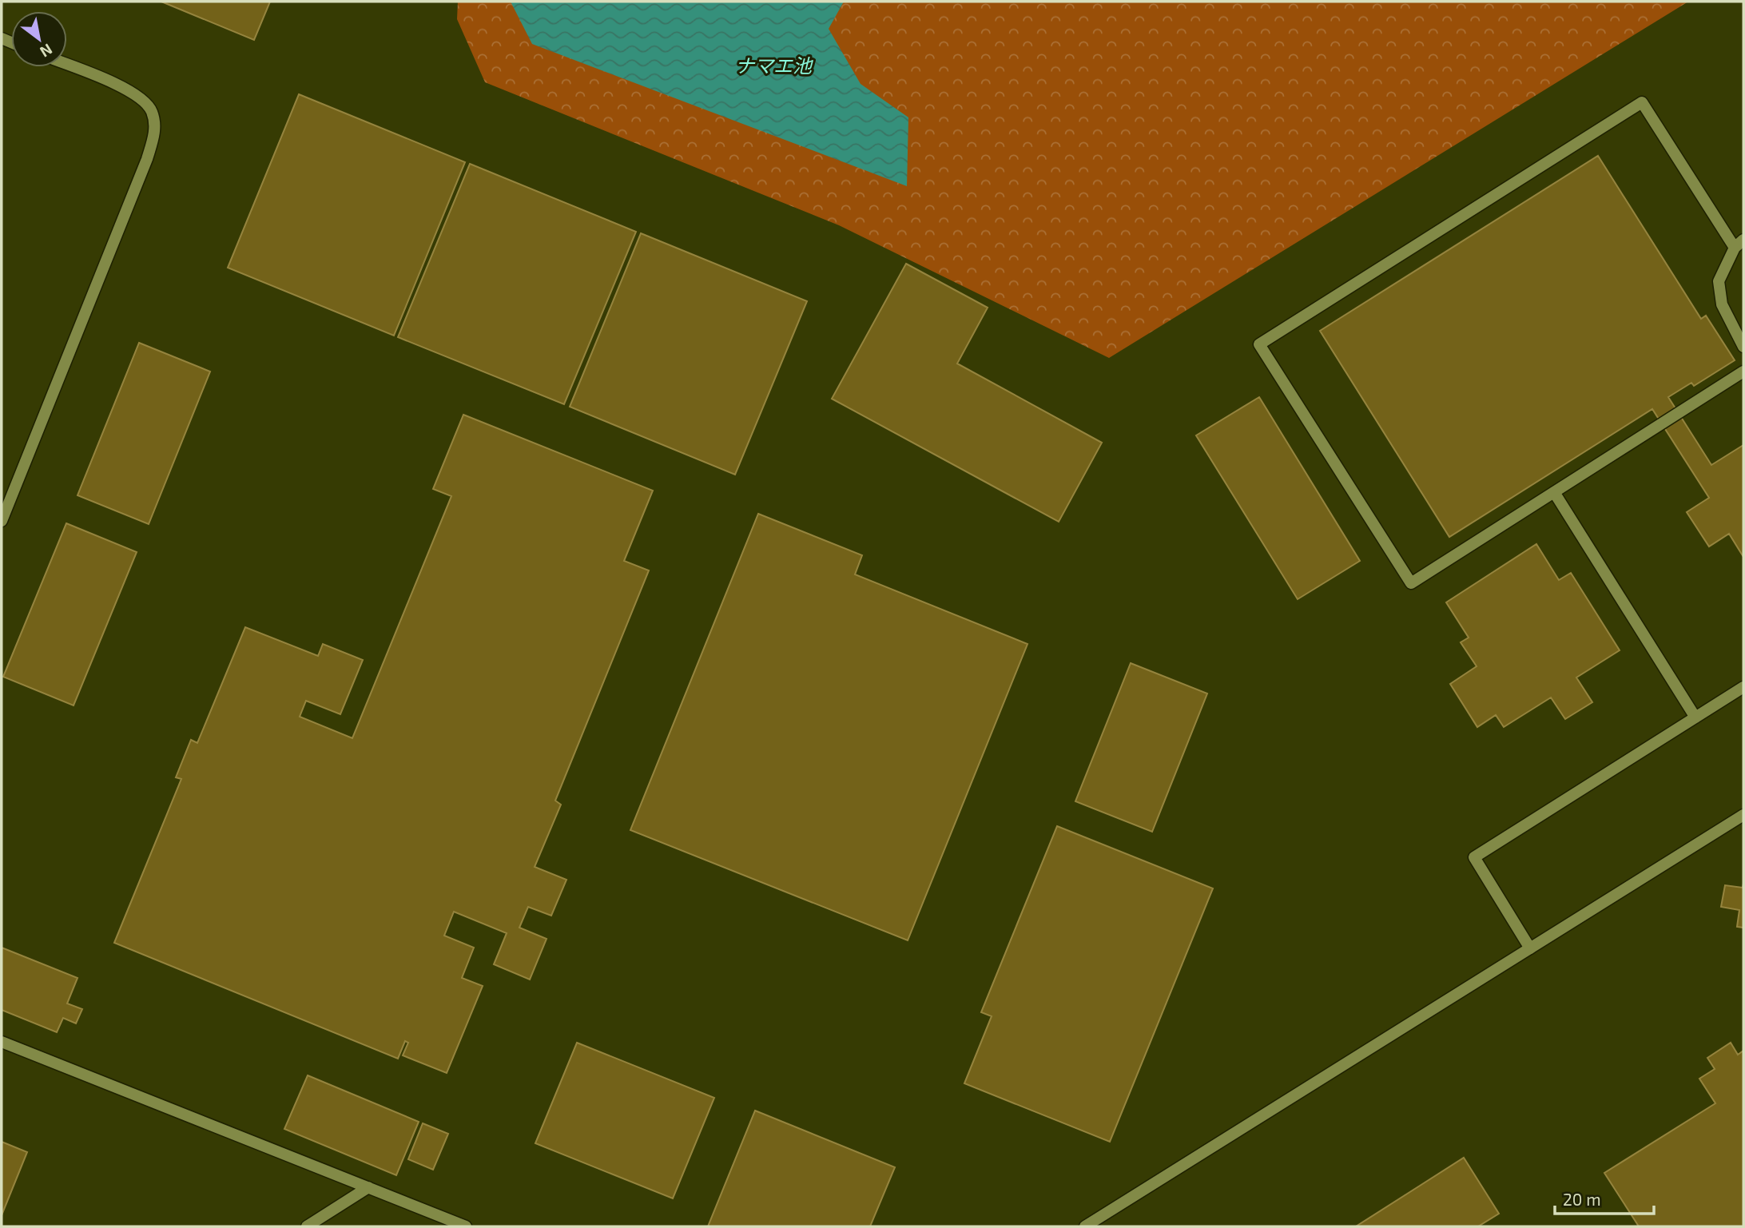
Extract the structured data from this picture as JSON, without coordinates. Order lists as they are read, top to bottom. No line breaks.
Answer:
{"water":["ナマエ池"],"scale_bar":"20 m","north":"bottom right"}
